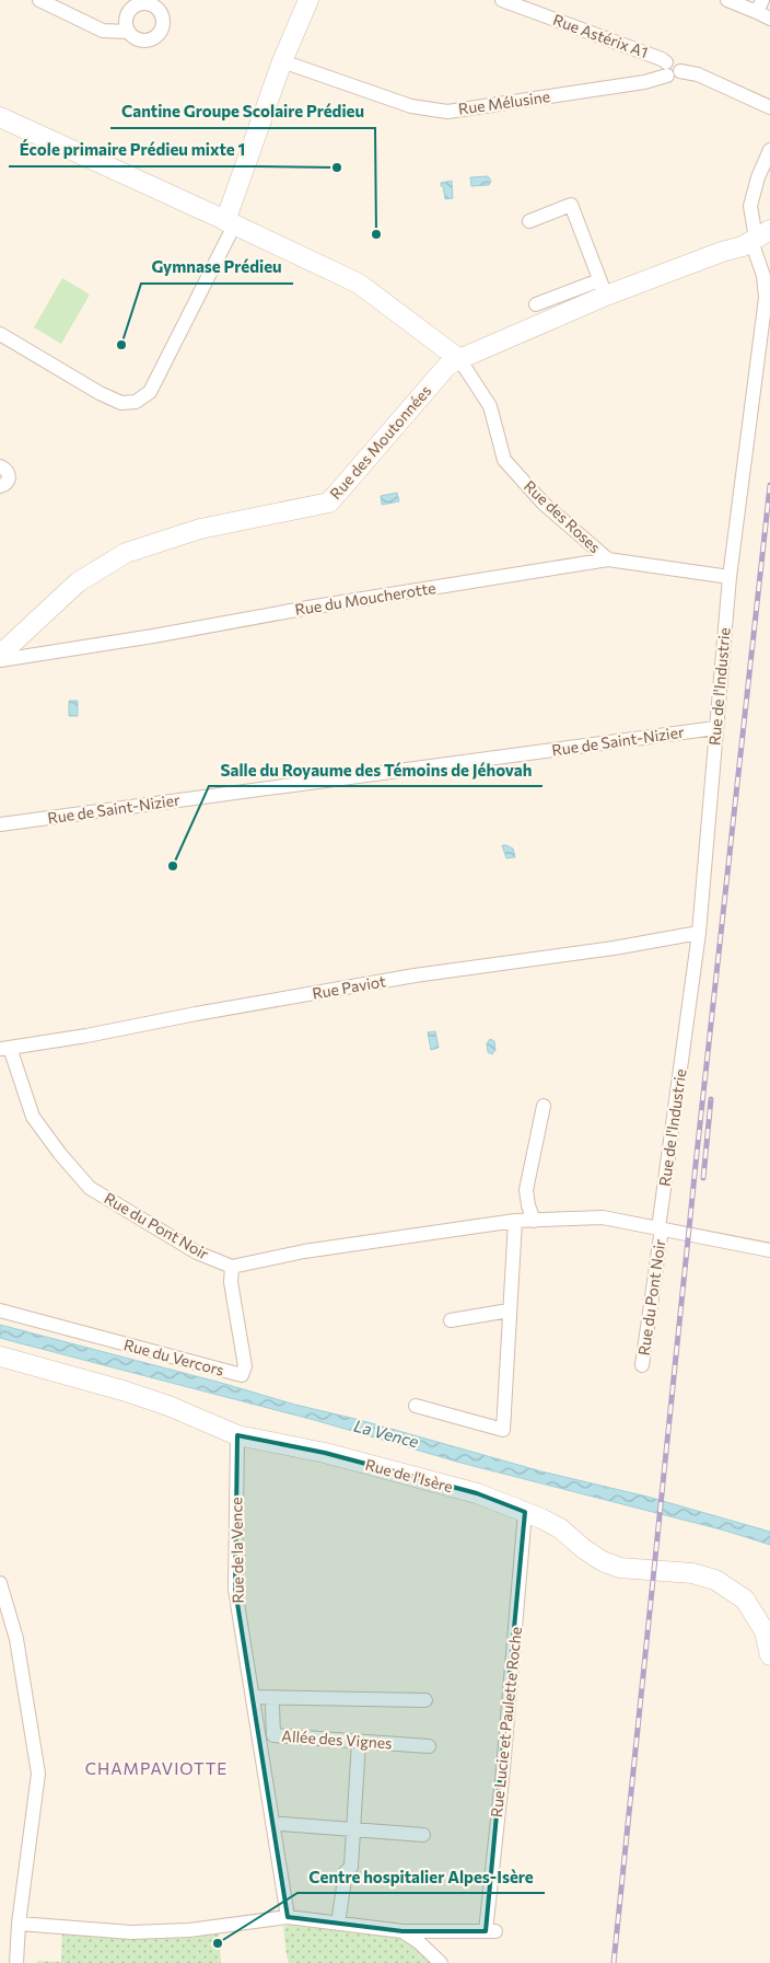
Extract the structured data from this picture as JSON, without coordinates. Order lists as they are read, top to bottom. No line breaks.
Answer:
{"streets":{"street":["Rue Astérix A1","Rue Mélusine","Rue des Moutonnées","Rue des Roses","Rue du Moucherotte","Rue de l'Industrie","Rue de Saint-Nizier","Rue Paviot","Rue du Pont Noir","Rue du Vercors","Rue de l'Isère","Rue de la Vence","Rue Lucie et Paulette Roche","Allée des Vignes"]},"crossings":[["Rue Astérix A1","Rue Mélusine"],["Rue des Moutonnées","Rue des Roses"],["Rue des Moutonnées","Rue de l'Industrie"],["Rue des Roses","Rue du Moucherotte"],["Rue du Moucherotte","Rue de l'Industrie"],["Rue de l'Industrie","Rue de Saint-Nizier"],["Rue de l'Industrie","Rue Paviot"],["Rue de l'Industrie","Rue du Pont Noir"],["Rue Paviot","Rue du Pont Noir"],["Rue du Pont Noir","Rue du Vercors"],["Rue de l'Isère","Rue de la Vence"],["Rue de l'Isère","Rue Lucie et Paulette Roche"]],"districts":["CHAMPAVIOTTE"],"water":["La Vence"],"places":["École primaire Prédieu mixte 1","Cantine Groupe Scolaire Prédieu","Gymnase Prédieu","Salle du Royaume des Témoins de Jéhovah","Centre hospitalier Alpes-Isère"]}
